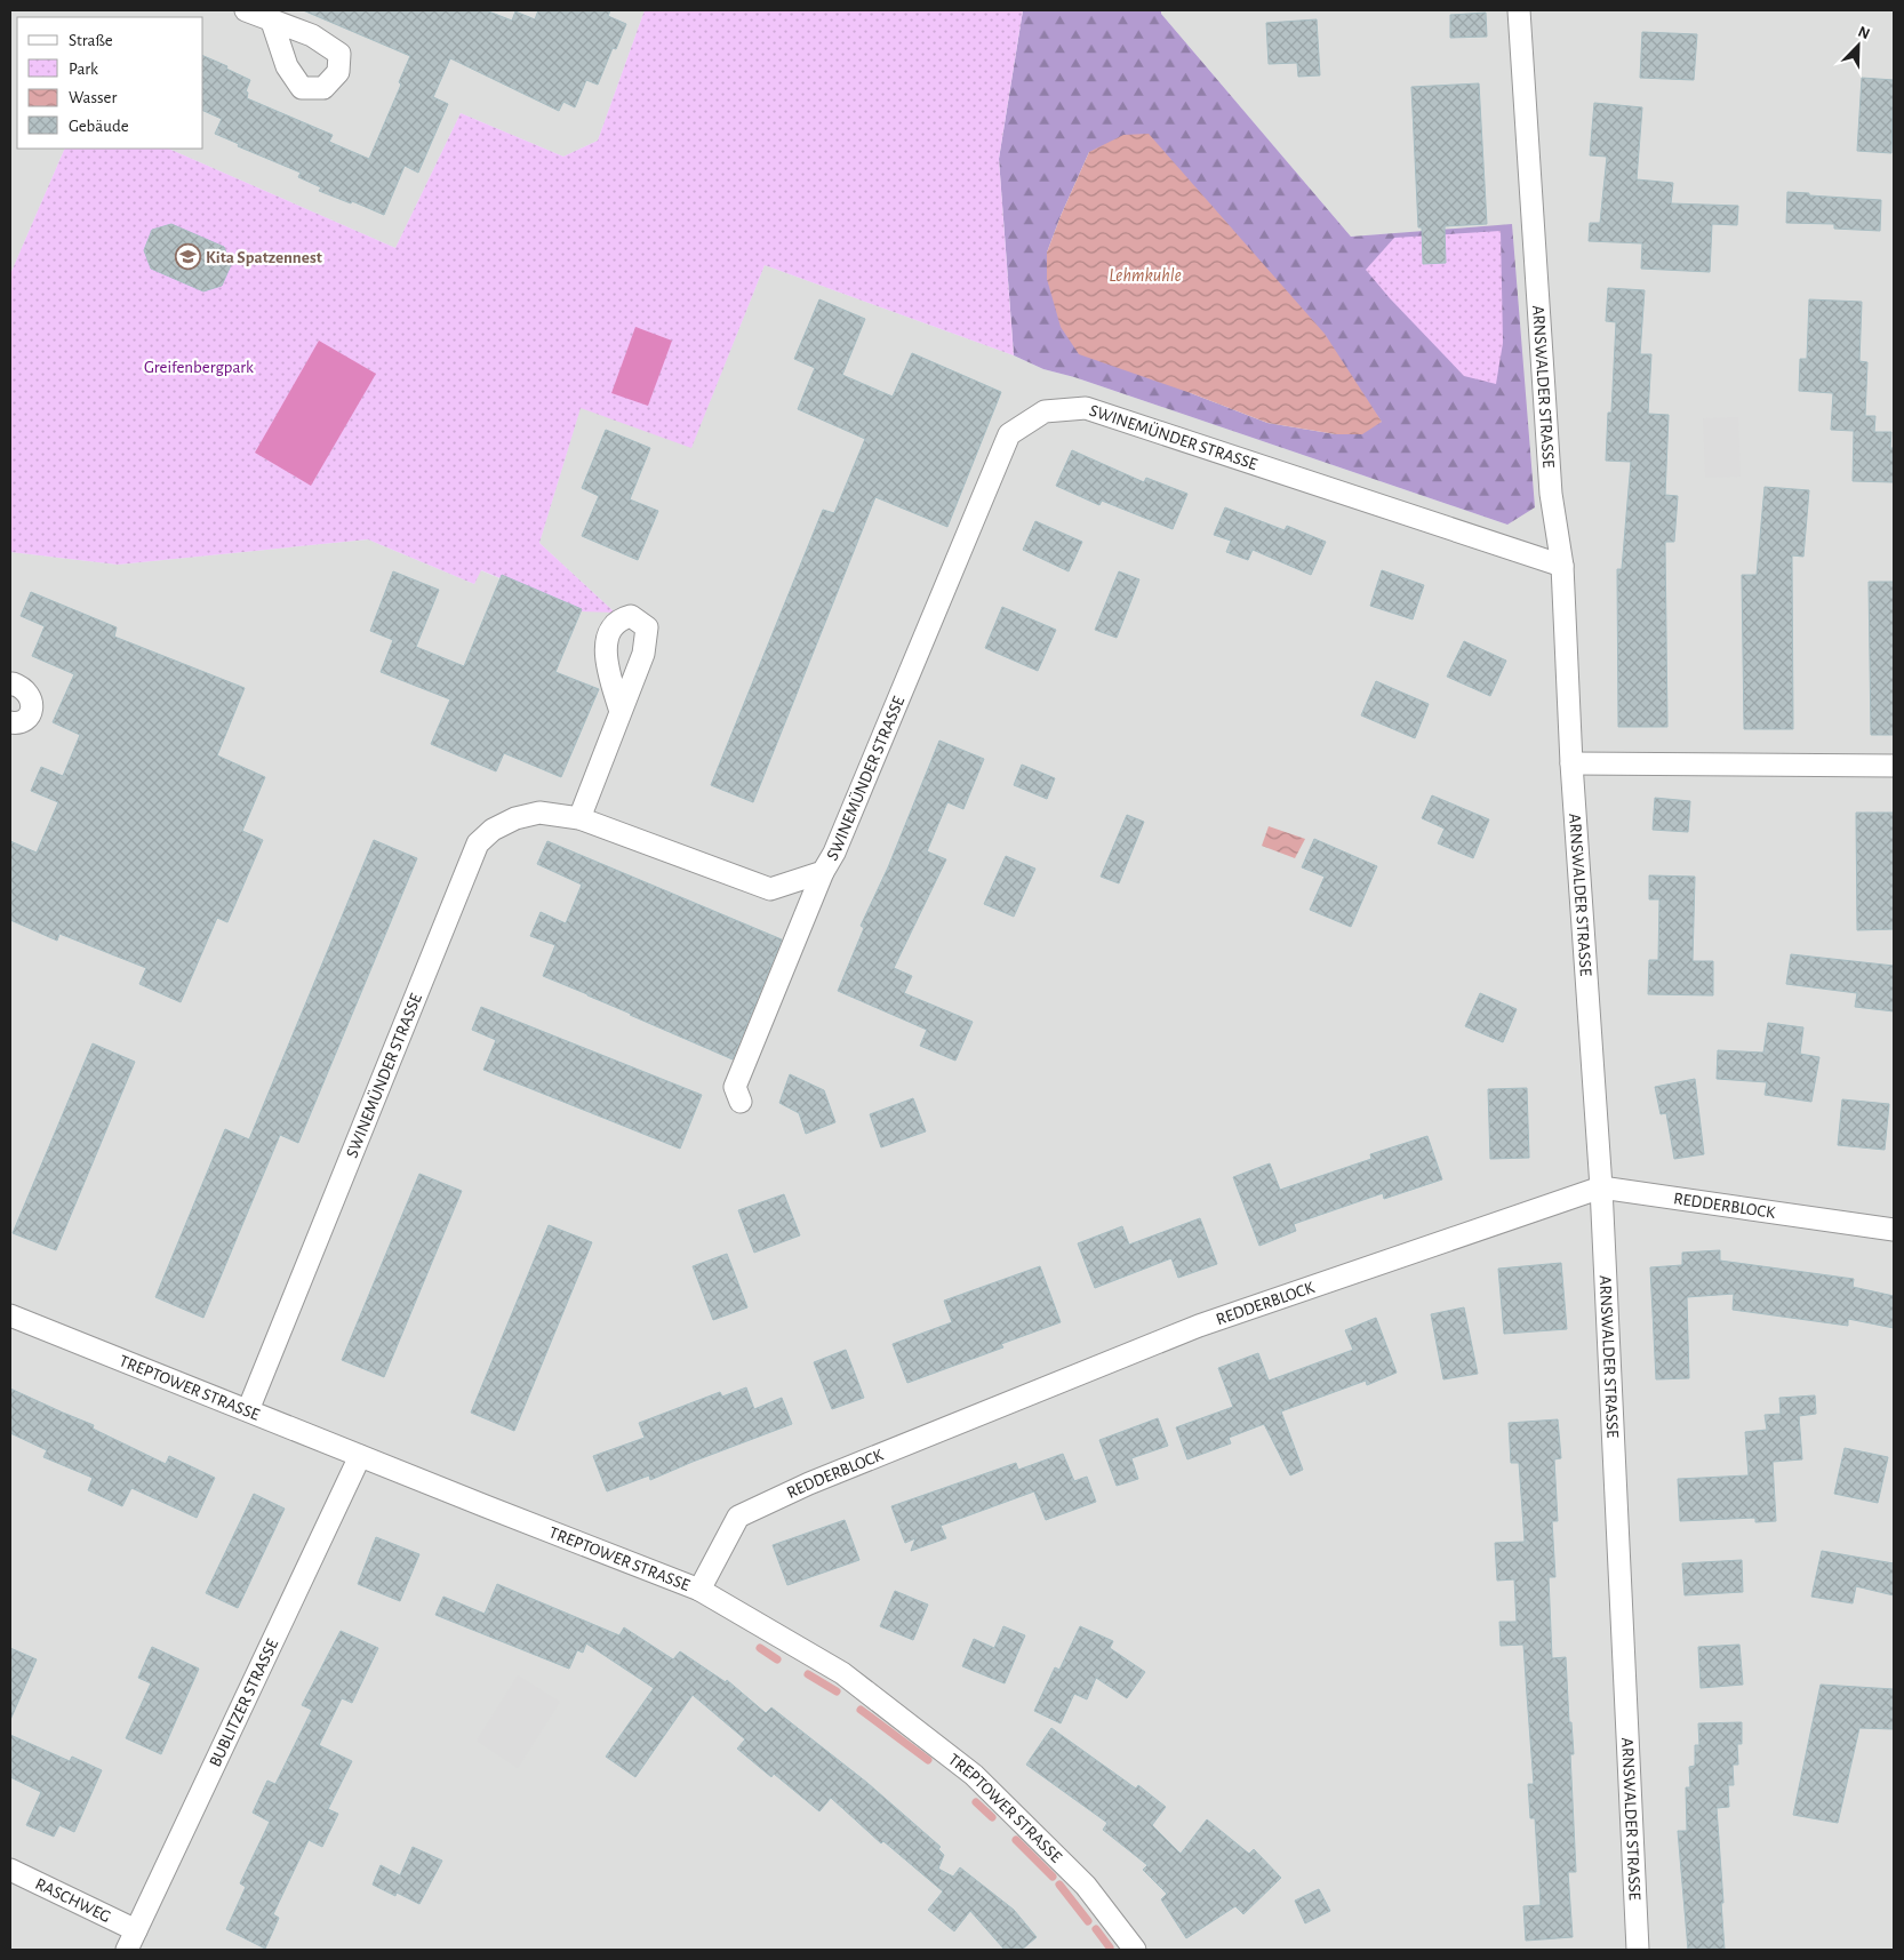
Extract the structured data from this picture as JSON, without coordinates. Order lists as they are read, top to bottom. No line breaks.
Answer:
{"streets":{"street":["ARNSWALDER STRASSE","SWINEMÜNDER STRASSE","REDDERBLOCK","TREPTOWER STRASSE","BUBLITZER STRASSE","RASCHWEG"]},"crossings":[["ARNSWALDER STRASSE","SWINEMÜNDER STRASSE"],["ARNSWALDER STRASSE","REDDERBLOCK"],["SWINEMÜNDER STRASSE","TREPTOWER STRASSE"],["REDDERBLOCK","TREPTOWER STRASSE"],["TREPTOWER STRASSE","BUBLITZER STRASSE"],["BUBLITZER STRASSE","RASCHWEG"]],"water":["Lehmkuhle"],"parks":["Greifenbergpark"],"places":{"school or university":["Kita Spatzennest"]},"legend":["Straße","Park","Wasser","Gebäude"],"north":"top right"}
